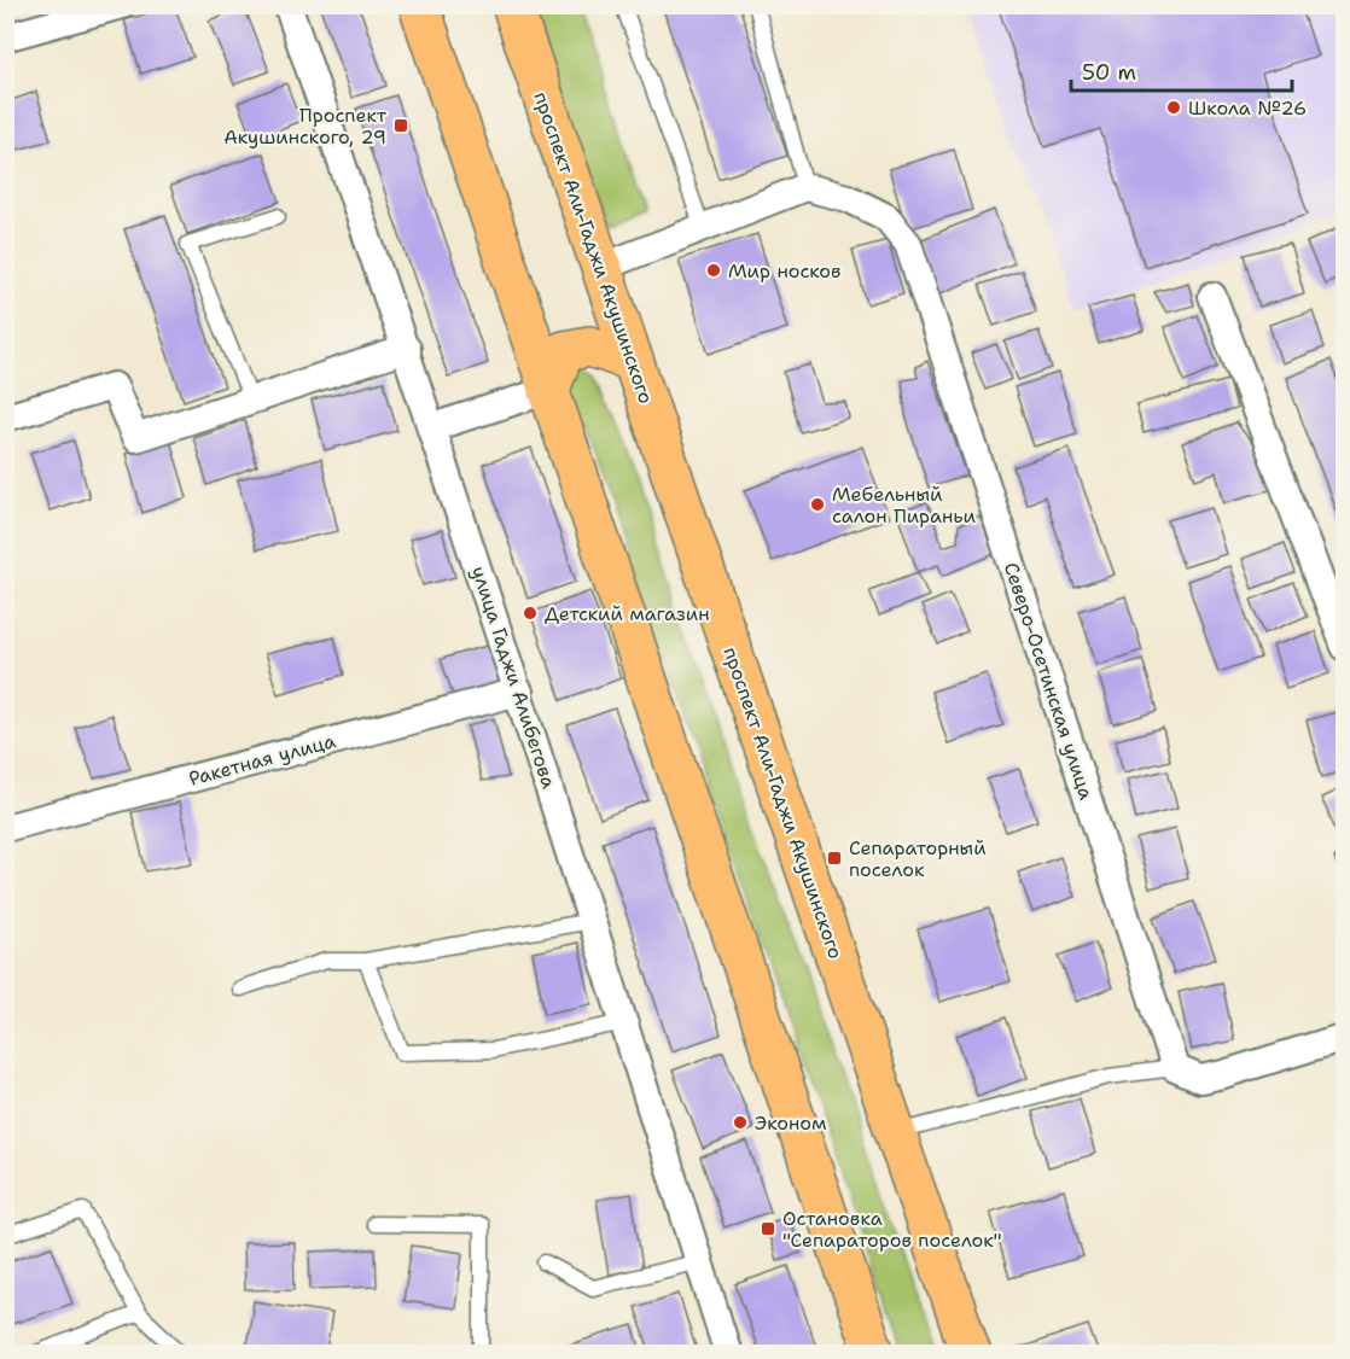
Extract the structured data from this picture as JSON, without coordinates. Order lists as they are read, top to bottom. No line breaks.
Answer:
{"streets":{"main road":["проспект Али-Гаджи Акушинского"],"street":["улица Гаджи Алибегова","Северо-Осетинская улица","Ракетная улица"]},"crossings":[["улица Гаджи Алибегова","Ракетная улица"]],"places":{"other":["Школа №26","Мир носков","Мебельный салон Пираньи","Детский магазин","Эконом"],"transit":["Проспект Акушинского, 29","Сепараторный поселок","Остановка \"Сепараторов поселок\""]},"scale_bar":"50 m"}
